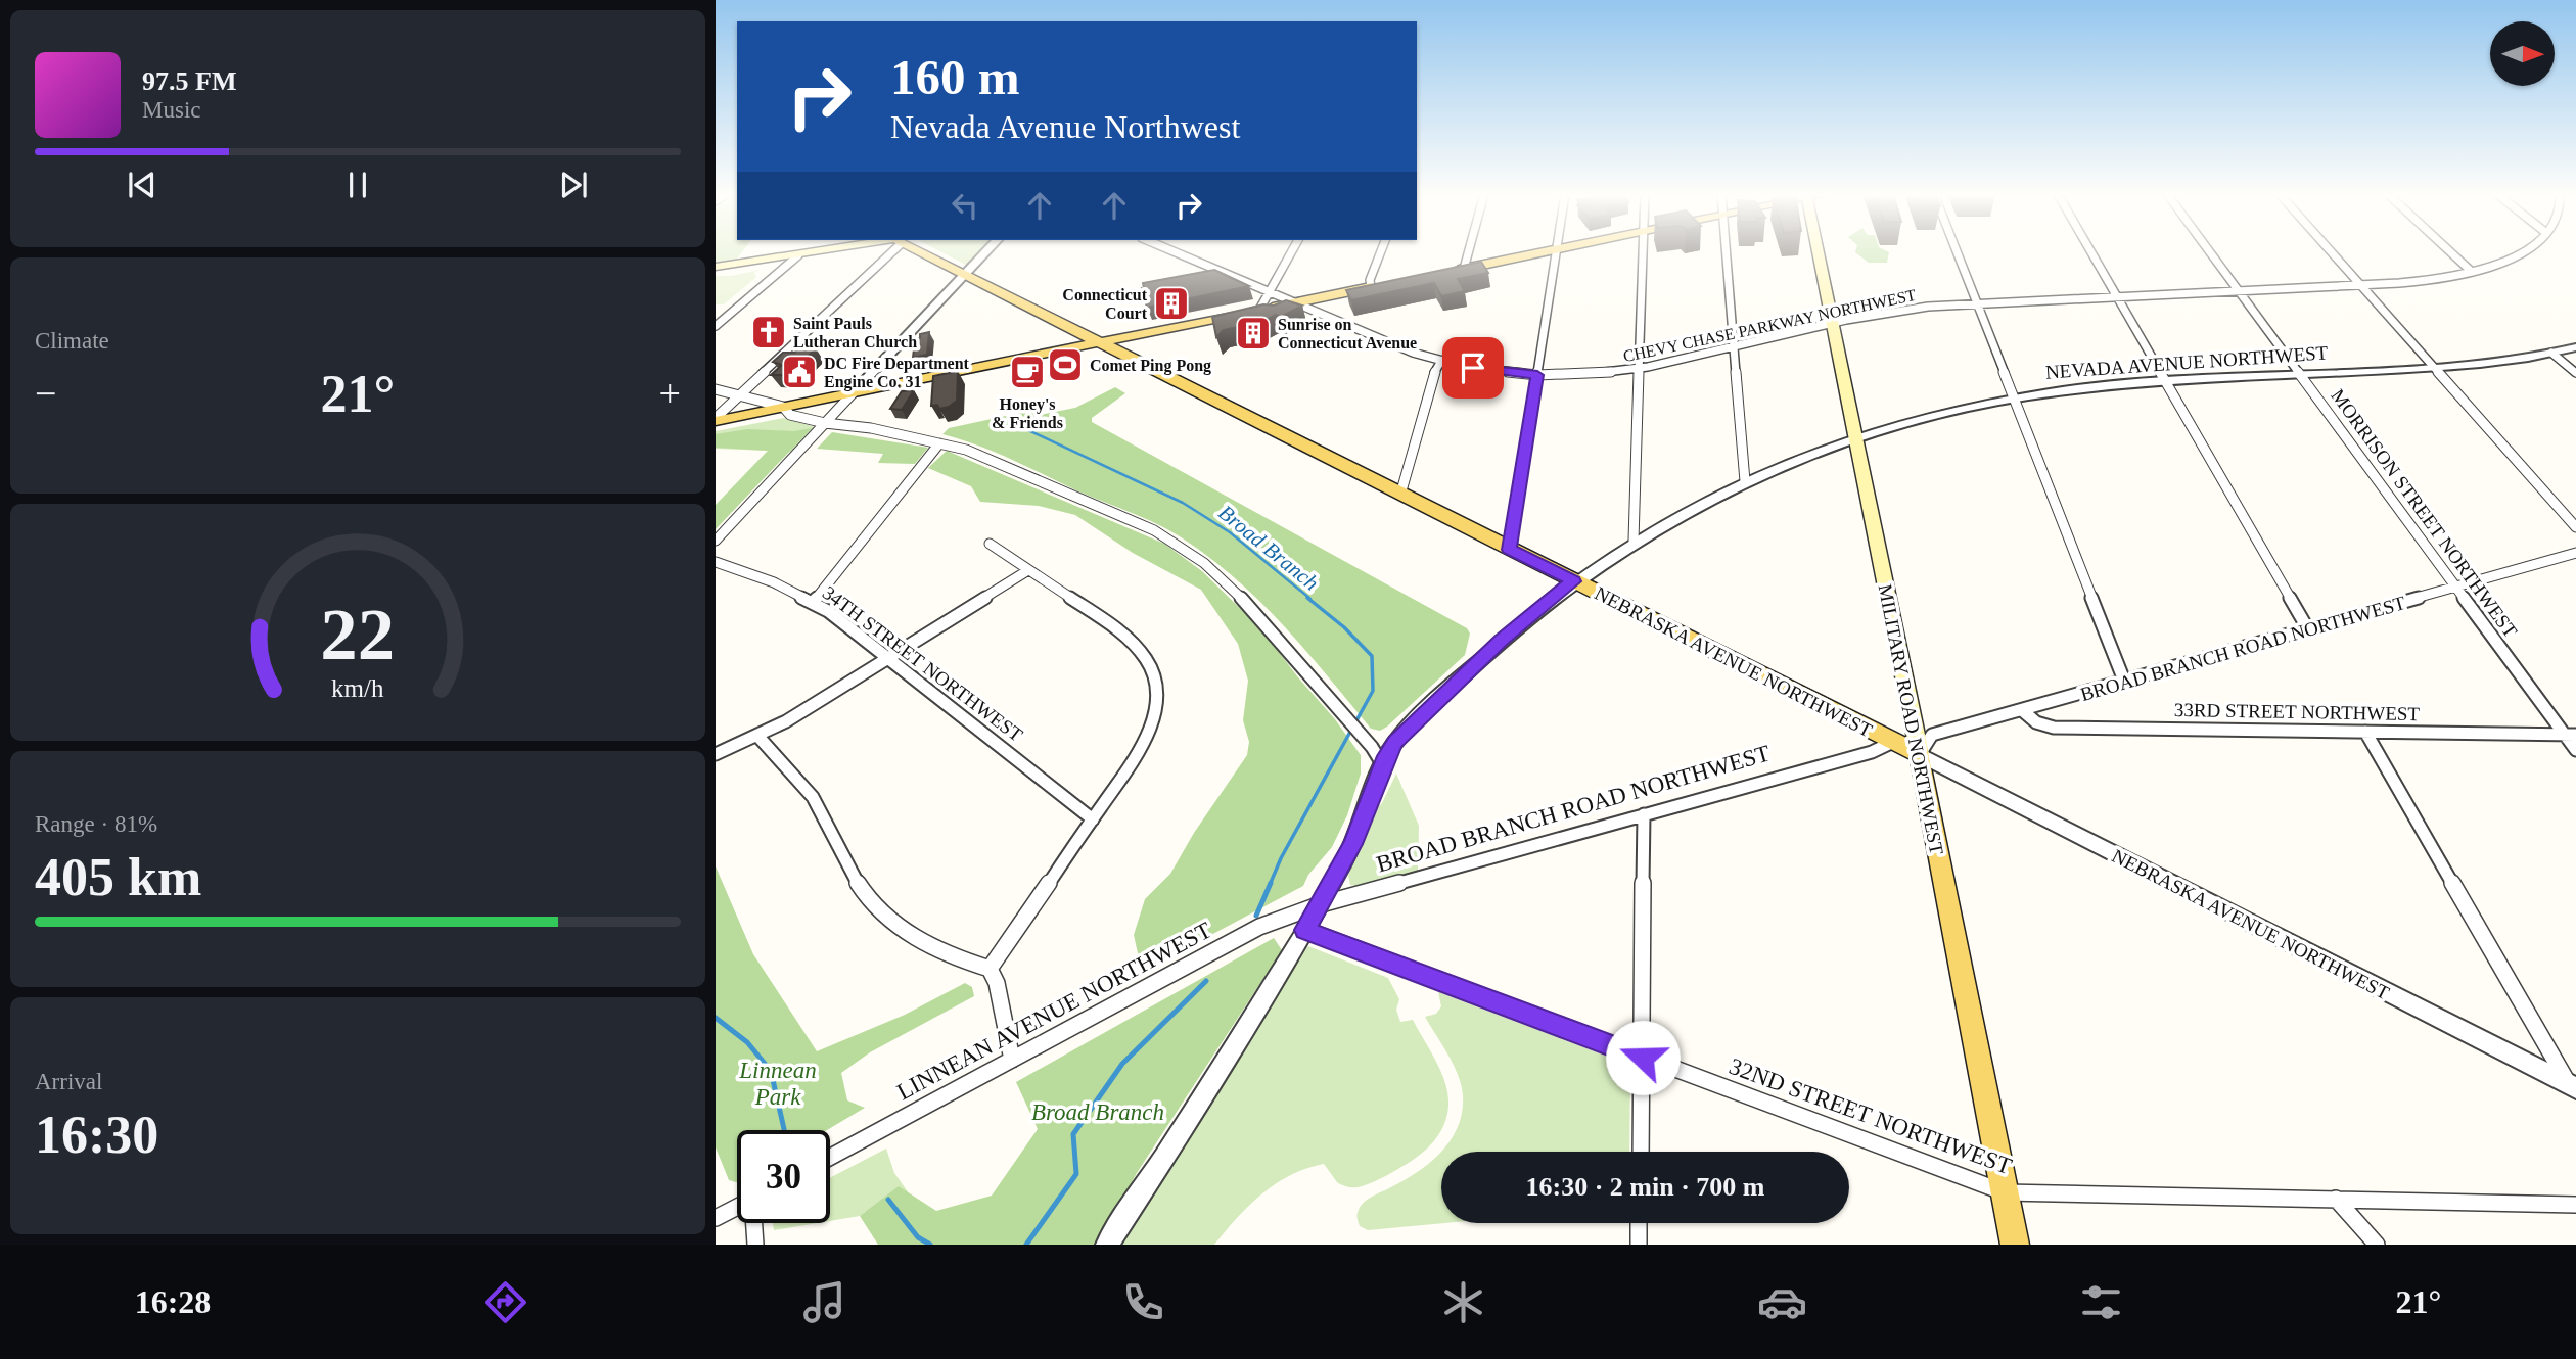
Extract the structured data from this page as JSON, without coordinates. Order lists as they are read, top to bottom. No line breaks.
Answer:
{"streets":{"main road":["NEBRASKA AVENUE NORTHWEST","MILITARY ROAD NORTHWEST"],"street":["CHEVY CHASE PARKWAY NORTHWEST","NEVADA AVENUE NORTHWEST","MORRISON STREET NORTHWEST","BROAD BRANCH ROAD NORTHWEST","34TH STREET NORTHWEST","33RD STREET NORTHWEST","LINNEAN AVENUE NORTHWEST","32ND STREET NORTHWEST"]},"crossings":[["CHEVY CHASE PARKWAY NORTHWEST","MORRISON STREET NORTHWEST"],["CHEVY CHASE PARKWAY NORTHWEST","MILITARY ROAD NORTHWEST"],["NEVADA AVENUE NORTHWEST","MORRISON STREET NORTHWEST"],["NEVADA AVENUE NORTHWEST","BROAD BRANCH ROAD NORTHWEST"],["NEVADA AVENUE NORTHWEST","NEBRASKA AVENUE NORTHWEST"],["NEVADA AVENUE NORTHWEST","MILITARY ROAD NORTHWEST"],["NEVADA AVENUE NORTHWEST","LINNEAN AVENUE NORTHWEST"],["MORRISON STREET NORTHWEST","BROAD BRANCH ROAD NORTHWEST"],["MORRISON STREET NORTHWEST","33RD STREET NORTHWEST"],["BROAD BRANCH ROAD NORTHWEST","NEBRASKA AVENUE NORTHWEST"],["BROAD BRANCH ROAD NORTHWEST","33RD STREET NORTHWEST"],["BROAD BRANCH ROAD NORTHWEST","MILITARY ROAD NORTHWEST"],["BROAD BRANCH ROAD NORTHWEST","LINNEAN AVENUE NORTHWEST"],["NEBRASKA AVENUE NORTHWEST","MILITARY ROAD NORTHWEST"],["MILITARY ROAD NORTHWEST","32ND STREET NORTHWEST"]],"water":["Broad Branch"],"parks":["Linnean Park","Broad Branch"],"places":{"building":["Connecticut Court","Sunrise on Connecticut Avenue"],"church":["Saint Pauls Lutheran Church"],"sports":["Comet Ping Pong"],"public building":["DC Fire Department Engine Co. 31"],"cafe":["Honey's & Friends"]},"north":"right","page":{"turn":["160 m","Nevada Avenue Northwest"],"song":["97.5 FM","Music"],"tile":["Climate",["Range · 81%","405 km"],["Arrival","16:30"]],"heat":["−","21°","+"],"limit":"30","trip":"16:30 · 2 min · 700 m","tabs":["16:28","21°"],"gauge":["22","km/h"]}}
